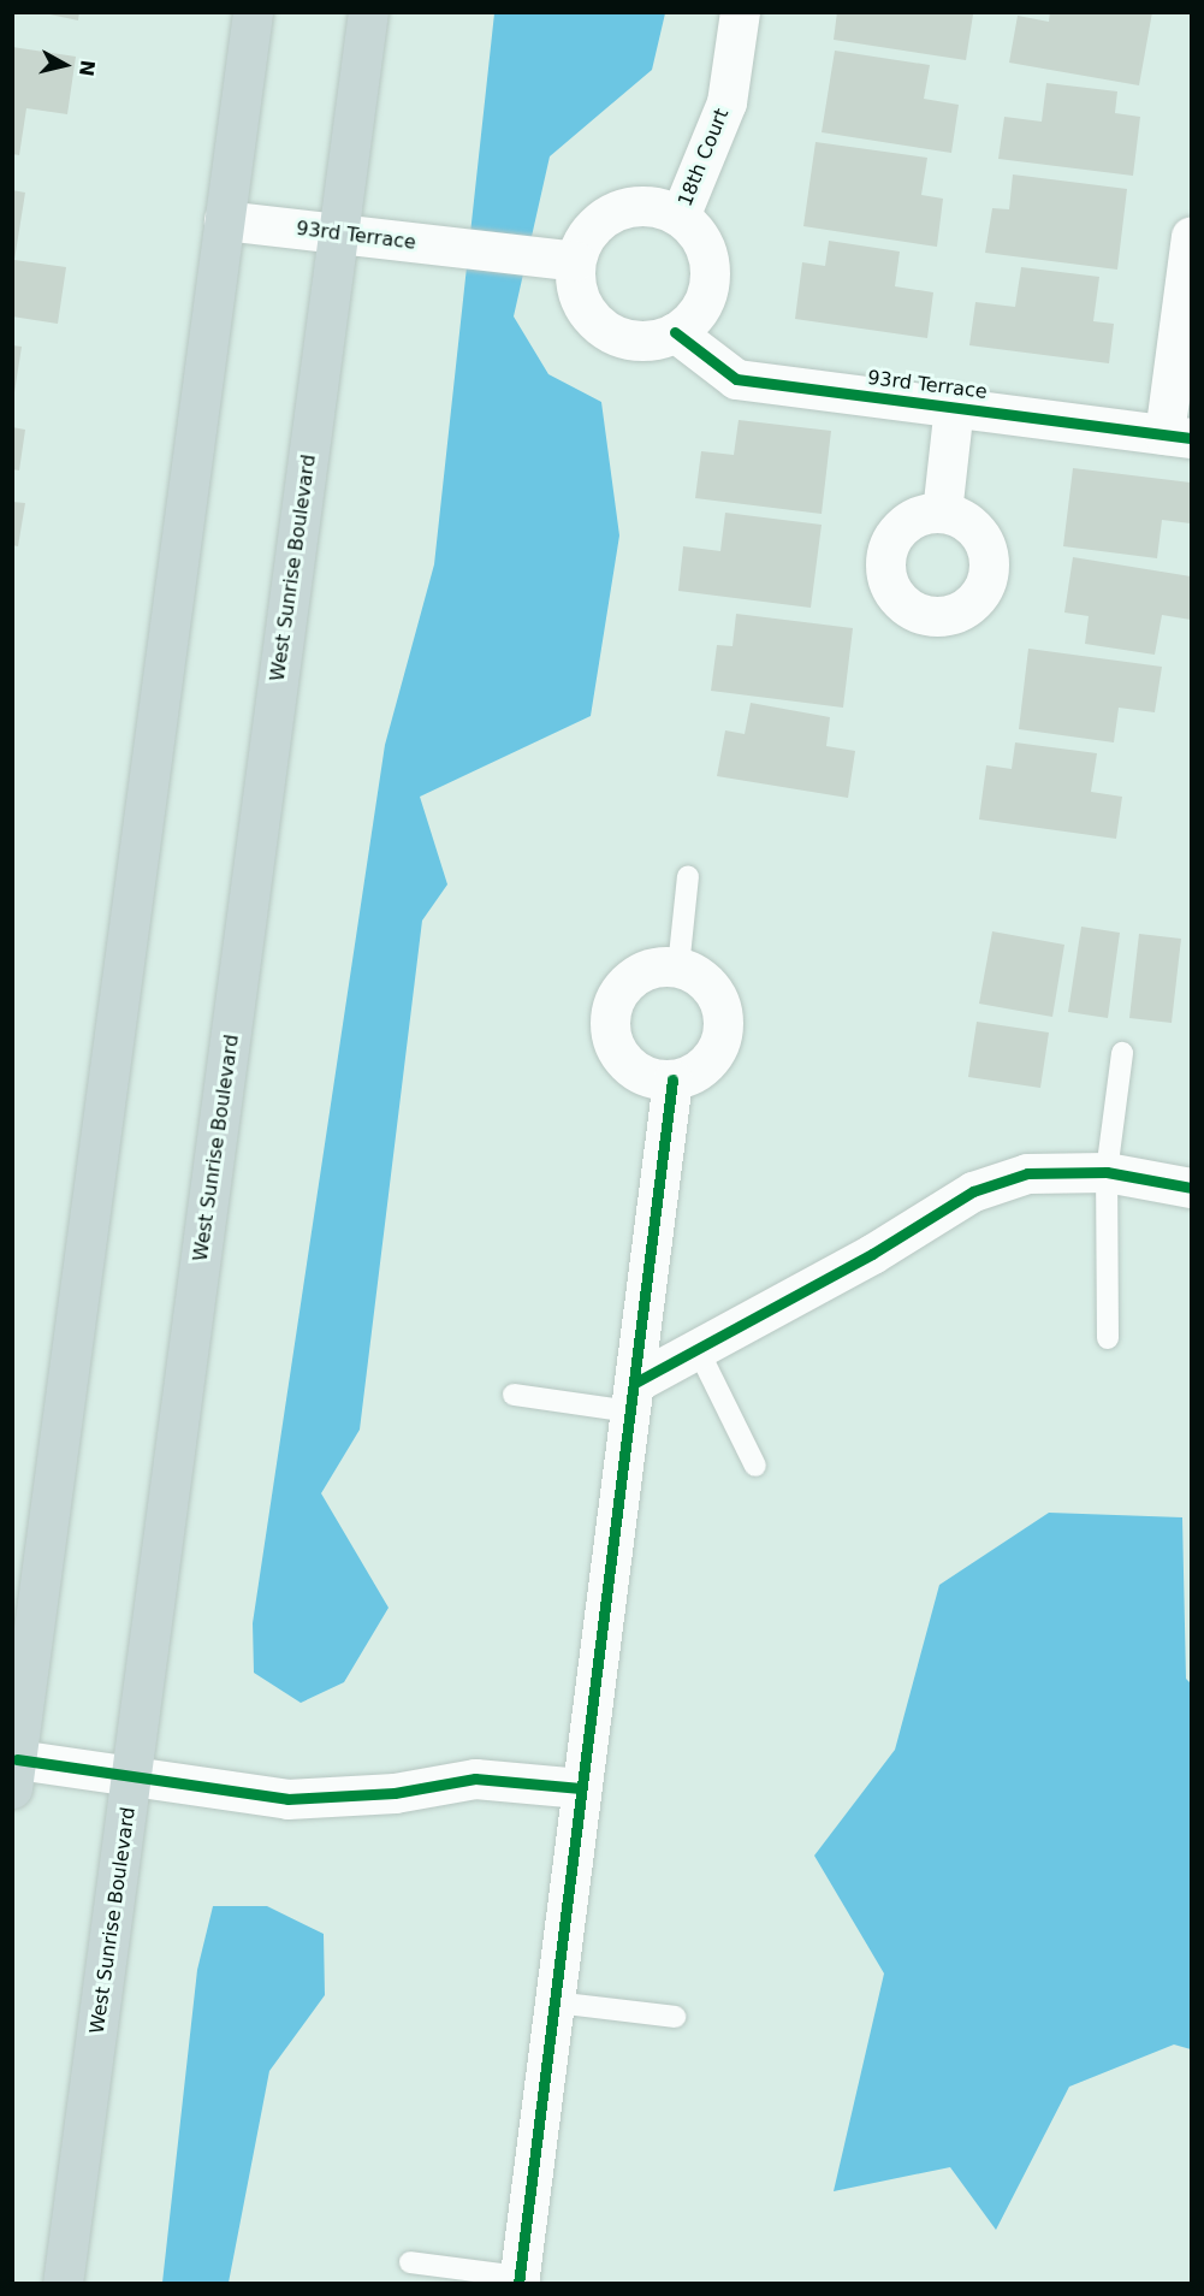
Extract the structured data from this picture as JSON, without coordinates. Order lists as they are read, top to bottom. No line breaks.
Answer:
{"streets":{"highway":["West Sunrise Boulevard"],"street":["18th Court","93rd Terrace"]},"crossings":[["18th Court","93rd Terrace"],["93rd Terrace","West Sunrise Boulevard"]],"north":"right"}
